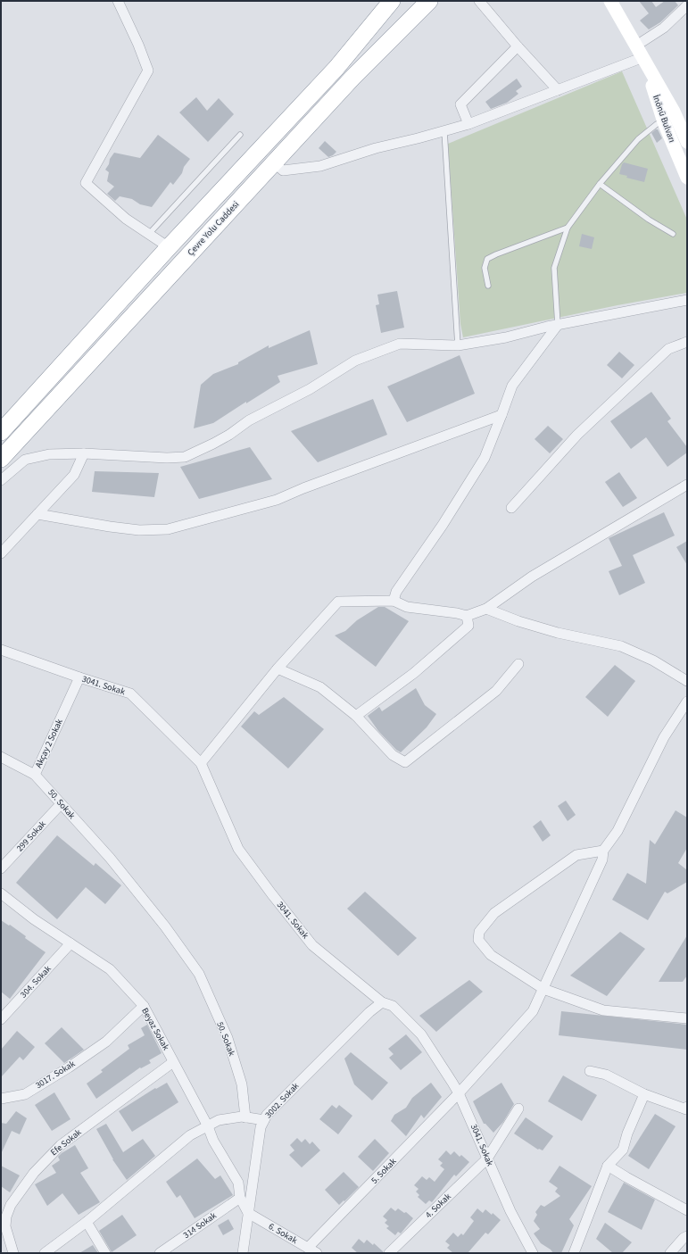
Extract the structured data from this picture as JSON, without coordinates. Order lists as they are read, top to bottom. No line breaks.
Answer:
{"streets":{"highway":["Çevre Yolu Caddesi"],"main road":["İnönü Bulvarı"],"street":["3041. Sokak","Akçay 2 Sokak","50. Sokak","299 Sokak","304. Sokak","Beyaz Sokak","3017. Sokak","3002. Sokak","Efe Sokak","5. Sokak","4. Sokak","314 Sokak","6. Sokak"]},"crossings":[["3041. Sokak","Akçay 2 Sokak"],["3041. Sokak","3002. Sokak"],["3041. Sokak","5. Sokak"],["3041. Sokak","4. Sokak"],["Akçay 2 Sokak","50. Sokak"],["50. Sokak","299 Sokak"],["304. Sokak","Beyaz Sokak"],["Beyaz Sokak","3017. Sokak"],["Beyaz Sokak","3002. Sokak"],["Beyaz Sokak","Efe Sokak"],["Beyaz Sokak","314 Sokak"],["Beyaz Sokak","6. Sokak"],["3002. Sokak","6. Sokak"],["5. Sokak","6. Sokak"]]}
